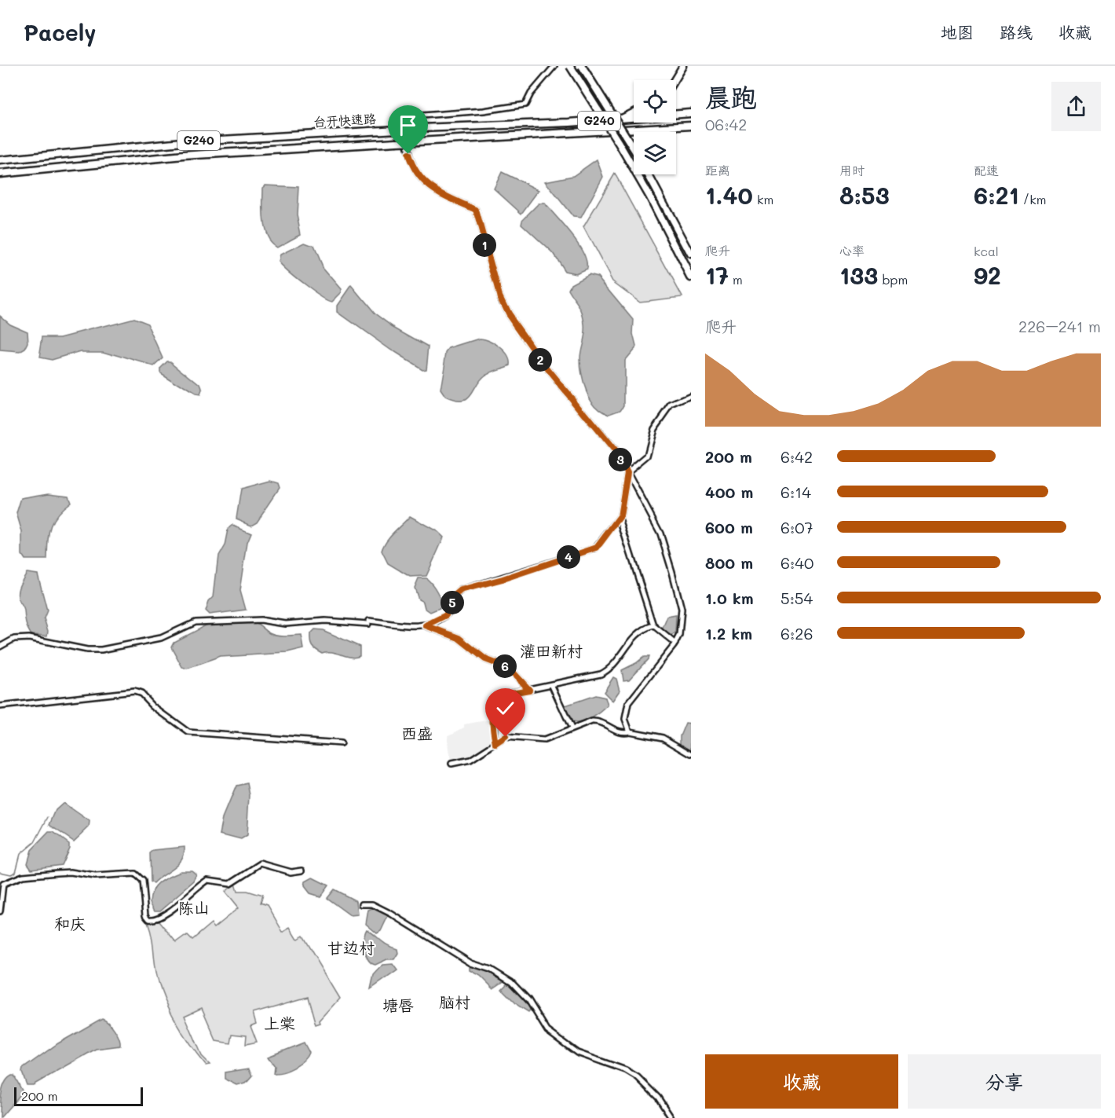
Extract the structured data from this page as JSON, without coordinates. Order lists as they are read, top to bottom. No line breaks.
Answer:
{"streets":{"highway":["台开快速路","G240"]},"districts":["灌田新村","西盛","陈山","和庆","甘边村","脑村","塘唇","上棠"],"scale_bar":"200 m","page":{"header":"Pacely","nav":["地图","路线","收藏"],"heading":["晨跑","06:42"],"stats":[["距离","1.40 km"],["用时","8:53"],["配速","6:21 /km"],["爬升","17 m"],["心率","133 bpm"],["kcal","92"]],"pins":["1","2","3","4","5","6"],"chart":["爬升","226–241 m"],"list":[{"name":"200 m","note":"6:42"},{"name":"400 m","note":"6:14"},{"name":"600 m","note":"6:07"},{"name":"800 m","note":"6:40"},{"name":"1.0 km","note":"5:54"},{"name":"1.2 km","note":"6:26"}],"buttons":["收藏","分享"],"scale":"200 m"}}
